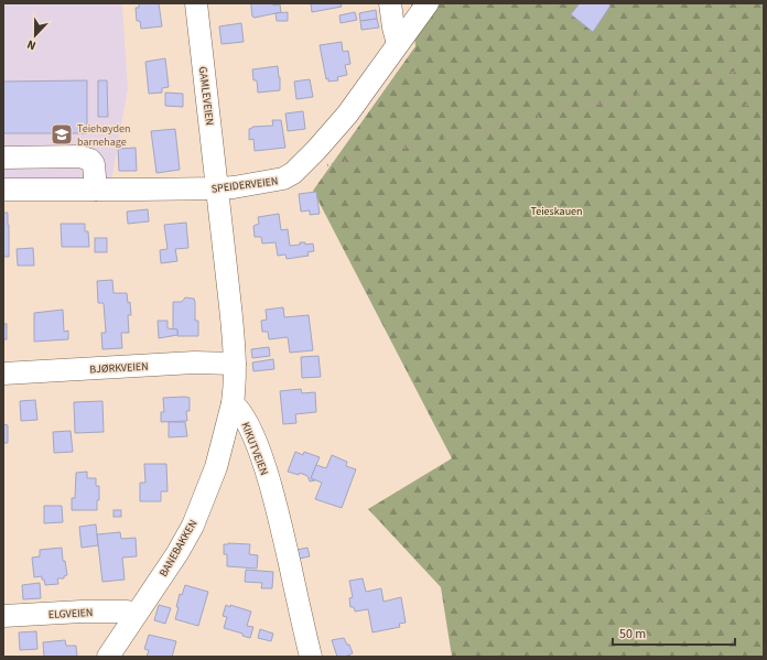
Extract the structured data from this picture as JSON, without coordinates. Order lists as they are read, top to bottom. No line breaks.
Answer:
{"streets":{"street":["GAMLEVEIEN","SPEIDERVEIEN","BJØRKVEIEN","KIKUTVEIEN","BANEBAKKEN","ELGVEIEN"]},"crossings":[["GAMLEVEIEN","SPEIDERVEIEN"],["KIKUTVEIEN","BANEBAKKEN"],["BANEBAKKEN","ELGVEIEN"]],"parks":["Teieskauen"],"places":{"school or university":["Teiehøyden barnehage"]},"scale_bar":"50 m","north":"bottom"}
